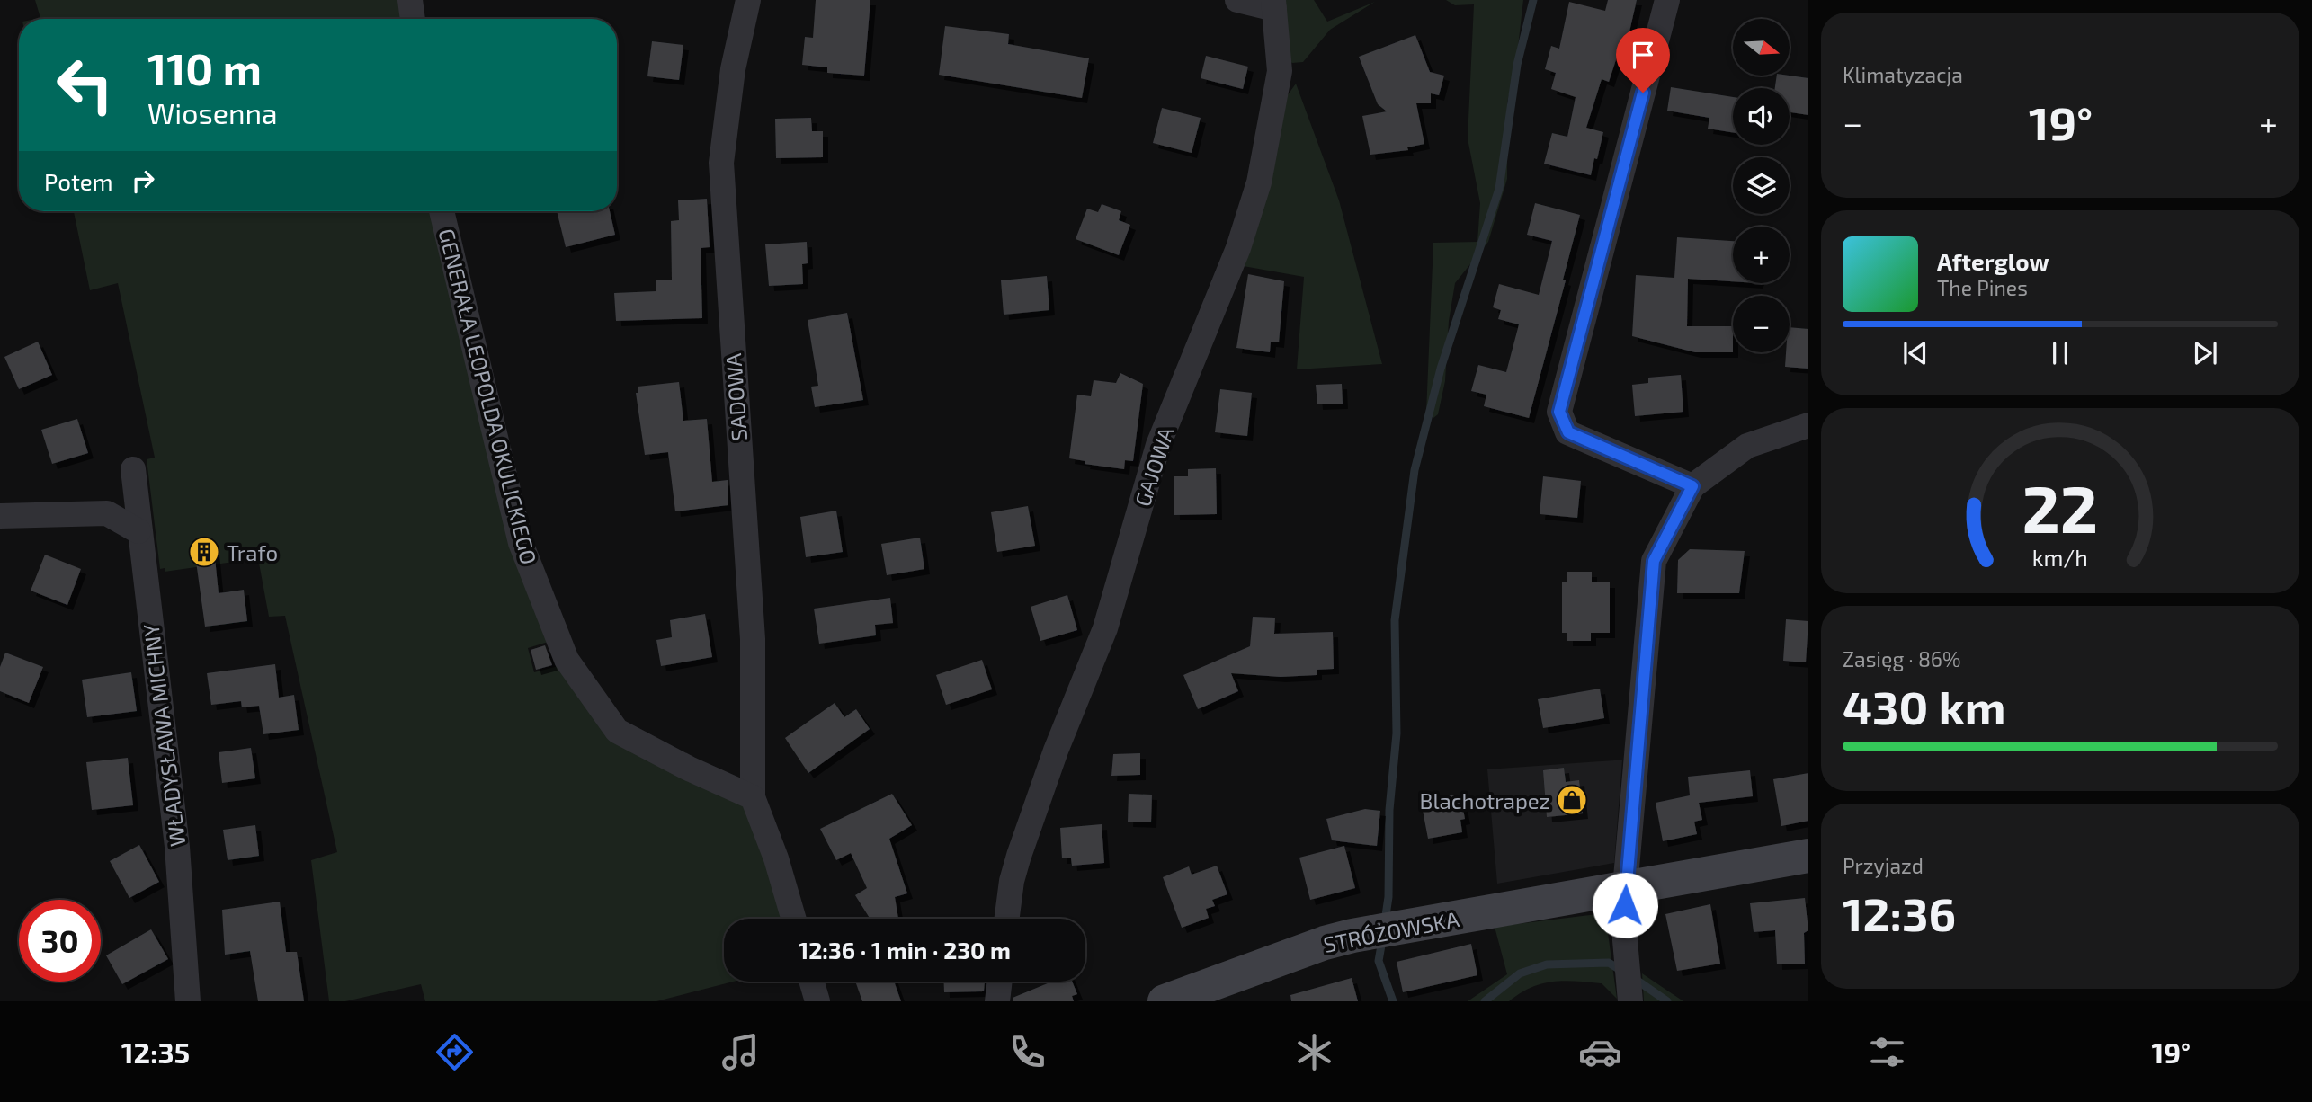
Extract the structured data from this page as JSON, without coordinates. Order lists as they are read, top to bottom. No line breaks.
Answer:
{"streets":{"main road":["STRÓŻOWSKA"],"street":["GENERAŁA LEOPOLDA OKULICKIEGO","SADOWA","GAJOWA","WŁADYSŁAWA MICHNY"]},"crossings":[["GENERAŁA LEOPOLDA OKULICKIEGO","SADOWA"]],"places":{"building":["Trafo"],"shop":["Blachotrapez"]},"north":"right","page":{"tile":["Klimatyzacja",["Zasięg · 86%","430 km"],["Przyjazd","12:36"]],"map_buttons":["+","−"],"turn":["110 m","Wiosenna"],"heat":["−","19°","+"],"then":"Potem","song":["Afterglow","The Pines"],"limit":"30","trip":"12:36 · 1 min · 230 m","tabs":["12:35","19°"],"gauge":["22","km/h"]}}
